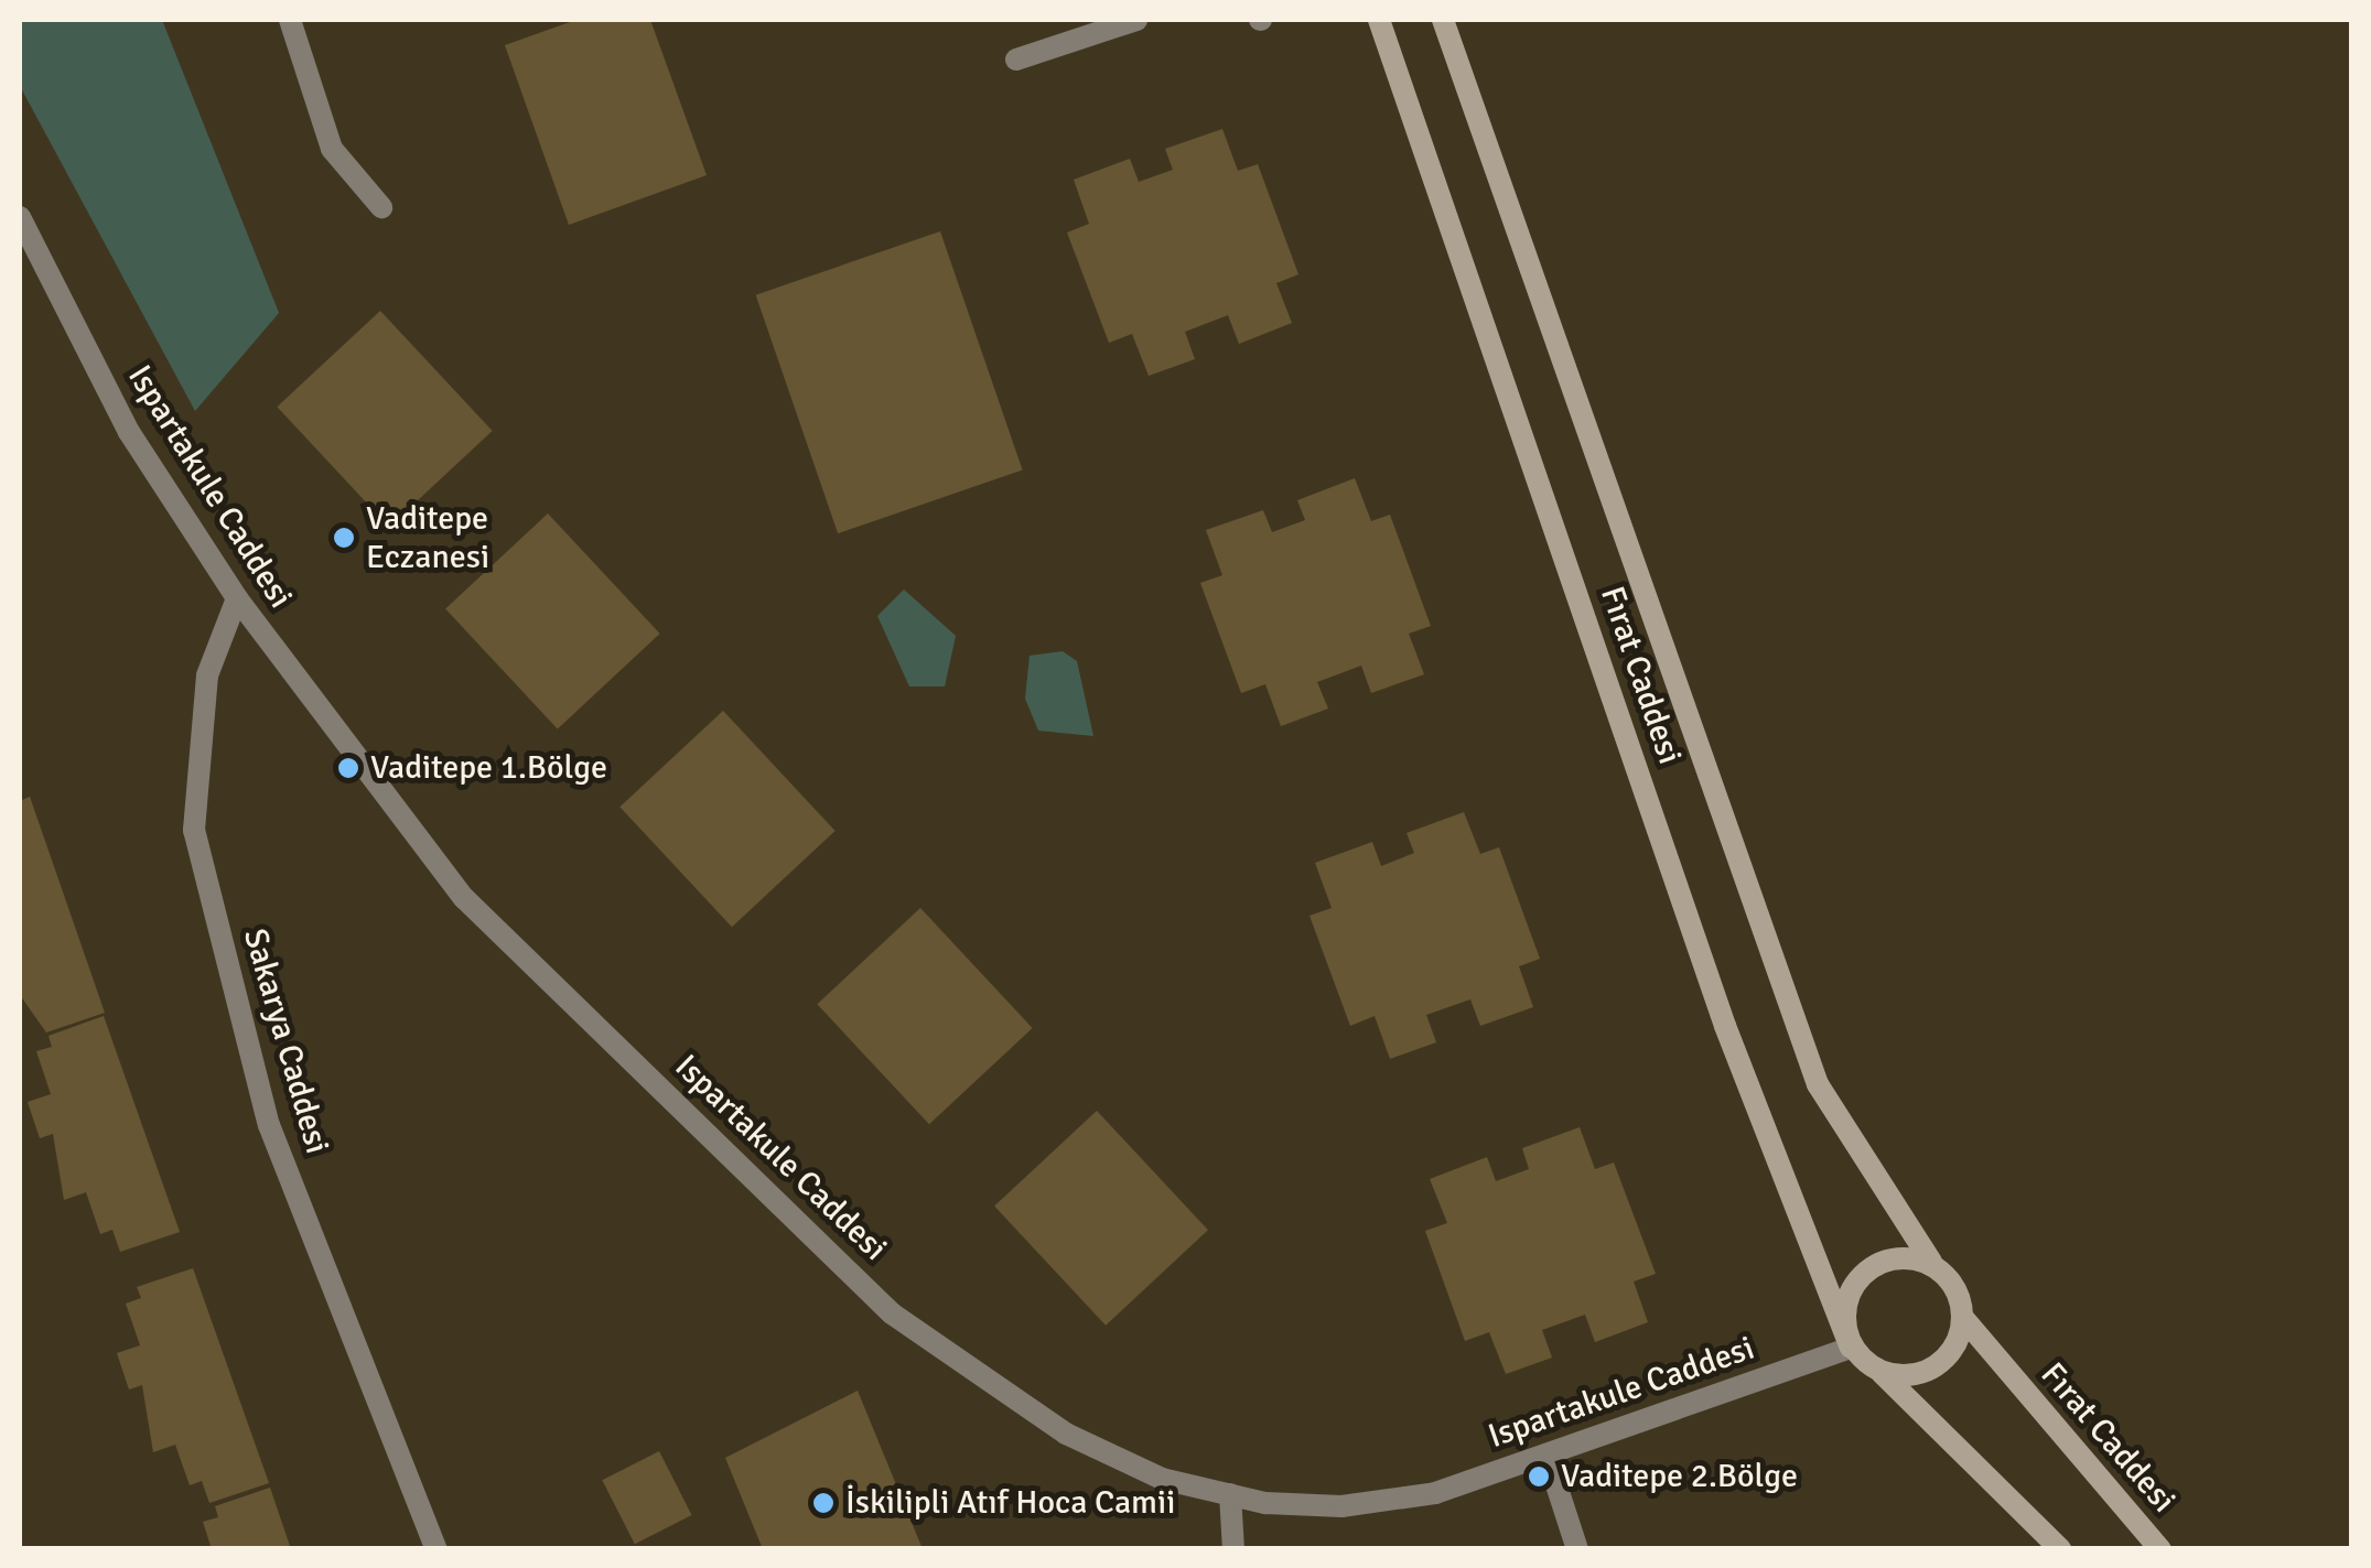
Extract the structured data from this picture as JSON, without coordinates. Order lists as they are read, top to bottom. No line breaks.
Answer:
{"streets":{"main road":["Fırat Caddesi"],"street":["Ispartakule Caddesi","Sakarya Caddesi"]},"crossings":[["Ispartakule Caddesi","Fırat Caddesi"],["Ispartakule Caddesi","Sakarya Caddesi"]],"places":["Vaditepe Eczanesi","Vaditepe 1.Bölge","Vaditepe 2.Bölge","İskilipli Atıf Hoca Camii"]}
